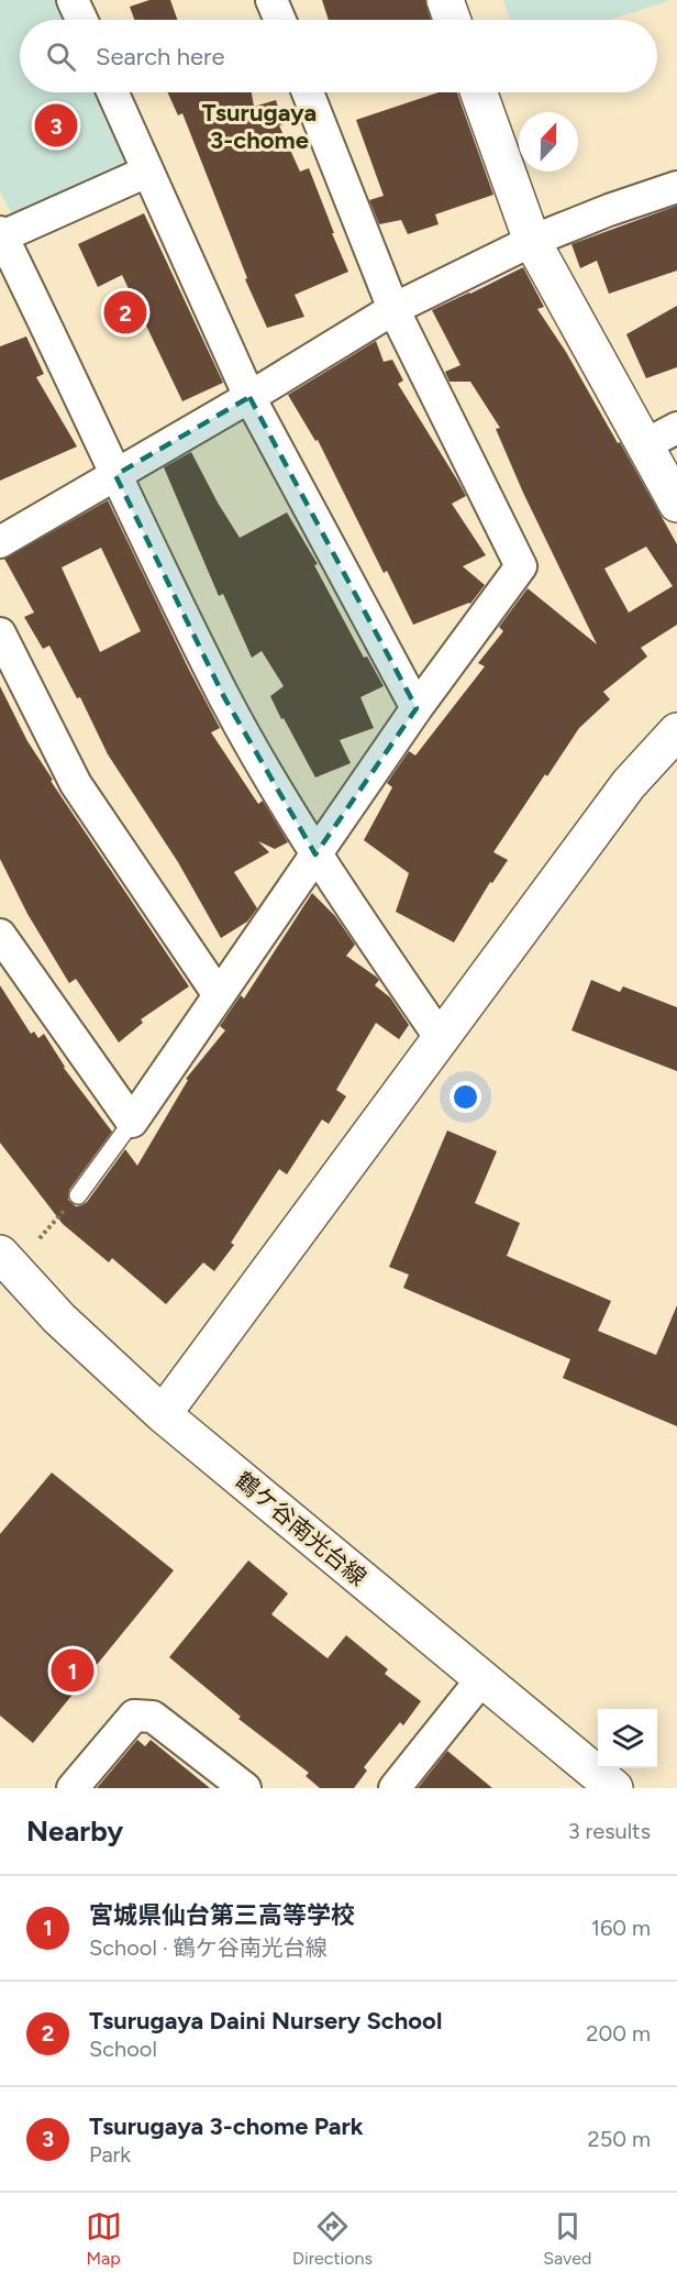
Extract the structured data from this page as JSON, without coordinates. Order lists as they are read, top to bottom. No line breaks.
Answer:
{"streets":{"street":["鶴ケ谷南光台線"]},"districts":["Tsurugaya 3-chome"],"north":"top","page":{"search":"Search here","pins":["3","2","1"],"heading":["Nearby","3 results"],"list":[{"mark":"1","name":"宮城県仙台第三高等学校","note":"School · 鶴ケ谷南光台線","value":"160 m"},{"mark":"2","name":"Tsurugaya Daini Nursery School","note":"School","value":"200 m"},{"mark":"3","name":"Tsurugaya 3-chome Park","note":"Park","value":"250 m"}],"nav":["Map","Directions","Saved"]}}
